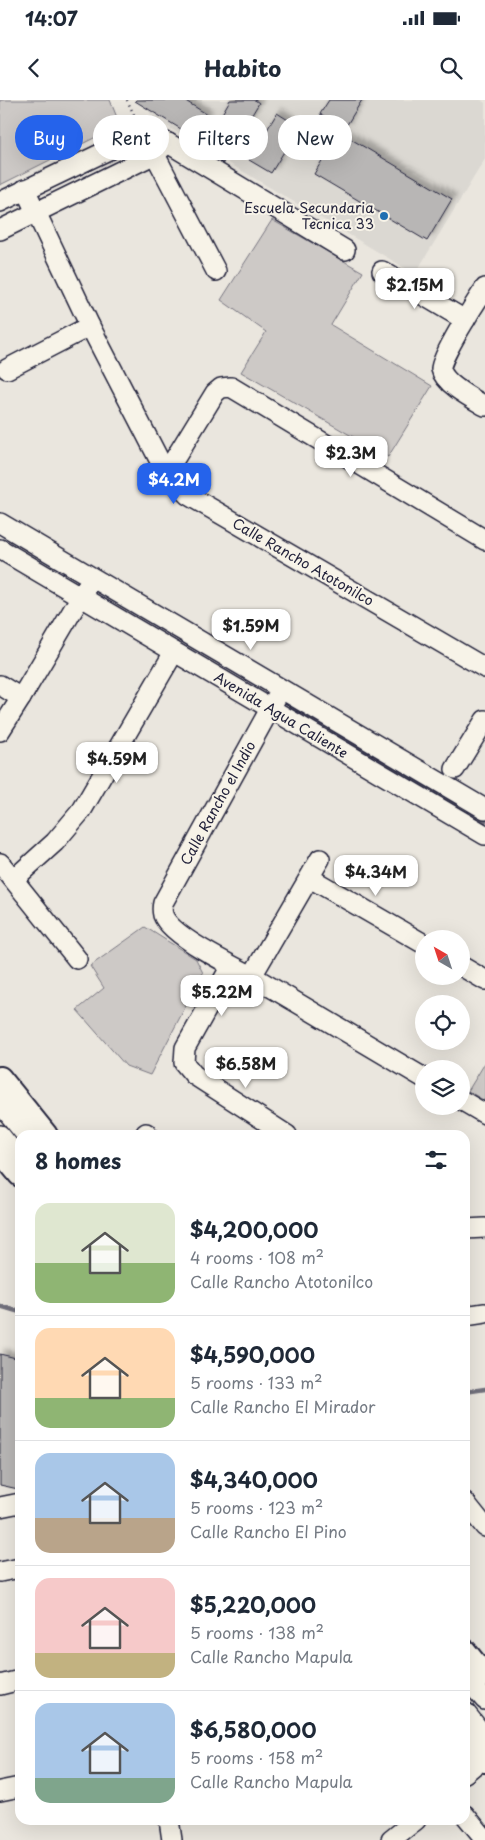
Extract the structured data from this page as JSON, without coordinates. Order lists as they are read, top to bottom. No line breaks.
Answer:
{"streets":{"street":["Calle Rancho Atotonilco","Avenida Agua Caliente","Calle Rancho el Indio"]},"crossings":[["Avenida Agua Caliente","Calle Rancho el Indio"]],"places":["Escuela Secundaria Tecnica 33"],"north":"top left","page":{"status":"14:07","header":"Habito","chip":["Buy","Rent","Filters","New"],"price":["$2.15M","$2.3M","$4.2M","$1.59M","$4.59M","$4.34M","$5.22M","$6.58M"],"heading":"8 homes","list":[{"name":"$4,200,000","note":"4 rooms · 108 m² · Calle Rancho Atotonilco"},{"name":"$4,590,000","note":"5 rooms · 133 m² · Calle Rancho El Mirador"},{"name":"$4,340,000","note":"5 rooms · 123 m² · Calle Rancho El Pino"},{"name":"$5,220,000","note":"5 rooms · 138 m² · Calle Rancho Mapula"},{"name":"$6,580,000","note":"5 rooms · 158 m² · Calle Rancho Mapula"}]}}
